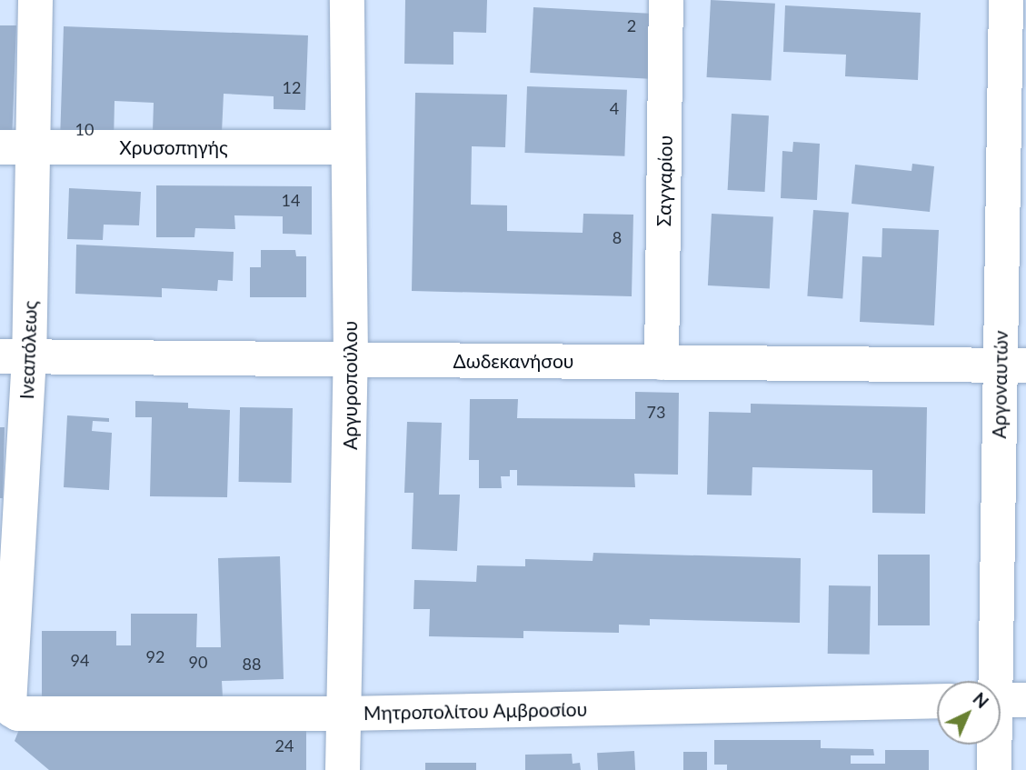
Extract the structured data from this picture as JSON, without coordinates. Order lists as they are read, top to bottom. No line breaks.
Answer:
{"streets":{"street":["Χρυσοπηγής","Σαγγαρίου","Ινεαπόλεως","Δωδεκανήσου","Αργοναυτών","Αργυροπούλου","Μητροπολίτου Αμβροσίου"]},"crossings":[["Χρυσοπηγής","Ινεαπόλεως"],["Χρυσοπηγής","Αργυροπούλου"],["Σαγγαρίου","Δωδεκανήσου"],["Ινεαπόλεως","Δωδεκανήσου"],["Ινεαπόλεως","Μητροπολίτου Αμβροσίου"],["Δωδεκανήσου","Αργοναυτών"],["Δωδεκανήσου","Αργυροπούλου"],["Αργυροπούλου","Μητροπολίτου Αμβροσίου"]],"house_numbers":["2","12","4","10","14","8","73","92","94","90","88","24"],"north":"top right"}
